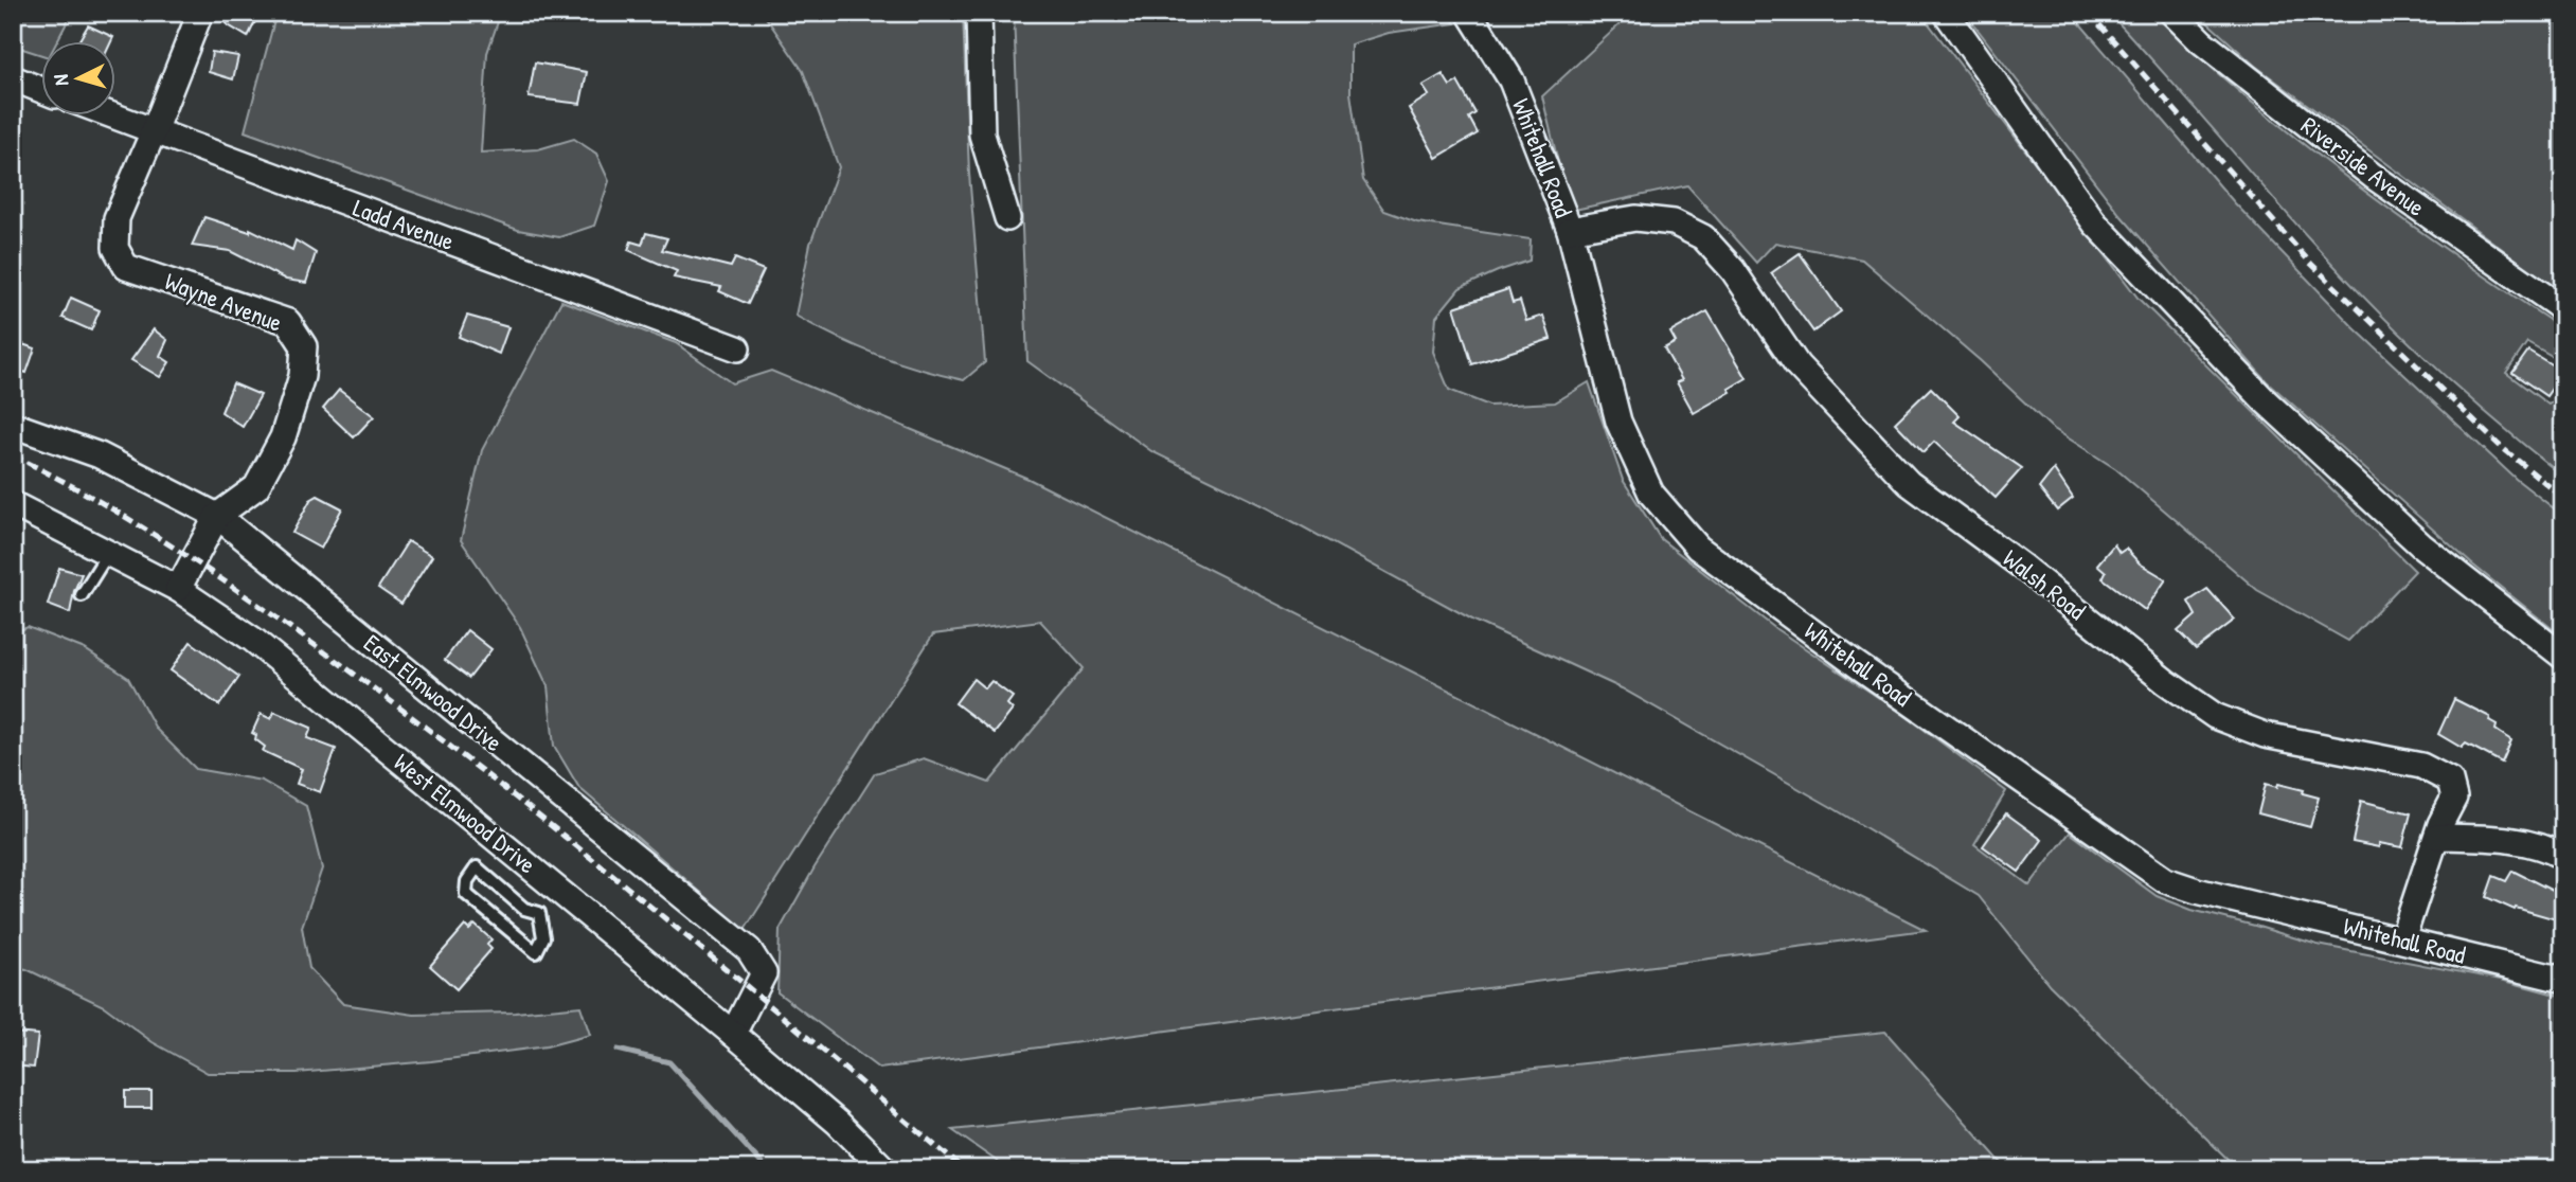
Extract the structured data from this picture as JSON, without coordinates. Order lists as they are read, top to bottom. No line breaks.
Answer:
{"streets":{"street":["Whitehall Road","Riverside Avenue","Ladd Avenue","Wayne Avenue","Walsh Road","East Elmwood Drive","West Elmwood Drive"]},"crossings":[["Whitehall Road","Walsh Road"],["Ladd Avenue","Wayne Avenue"],["Wayne Avenue","East Elmwood Drive"],["Wayne Avenue","West Elmwood Drive"],["East Elmwood Drive","West Elmwood Drive"]],"north":"left"}
